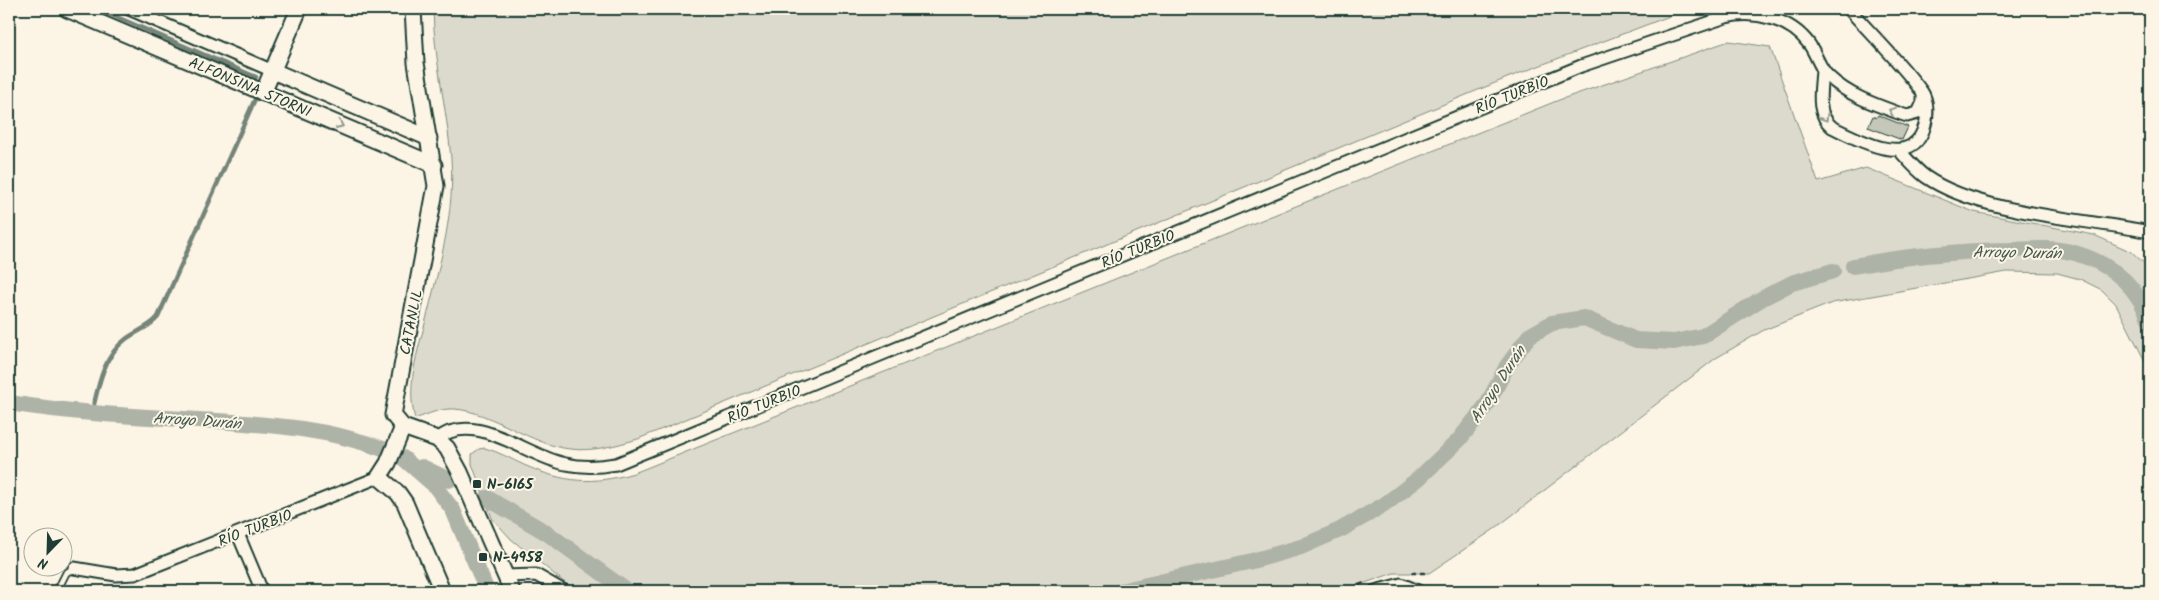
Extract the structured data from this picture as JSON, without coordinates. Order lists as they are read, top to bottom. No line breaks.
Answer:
{"streets":{"street":["ALFONSINA STORNI","RÍO TURBIO","CATANLIL"]},"crossings":[["ALFONSINA STORNI","CATANLIL"]],"water":["Arroyo Durán"],"places":{"transit":["N-6165","N-4958"]},"north":"bottom left"}
